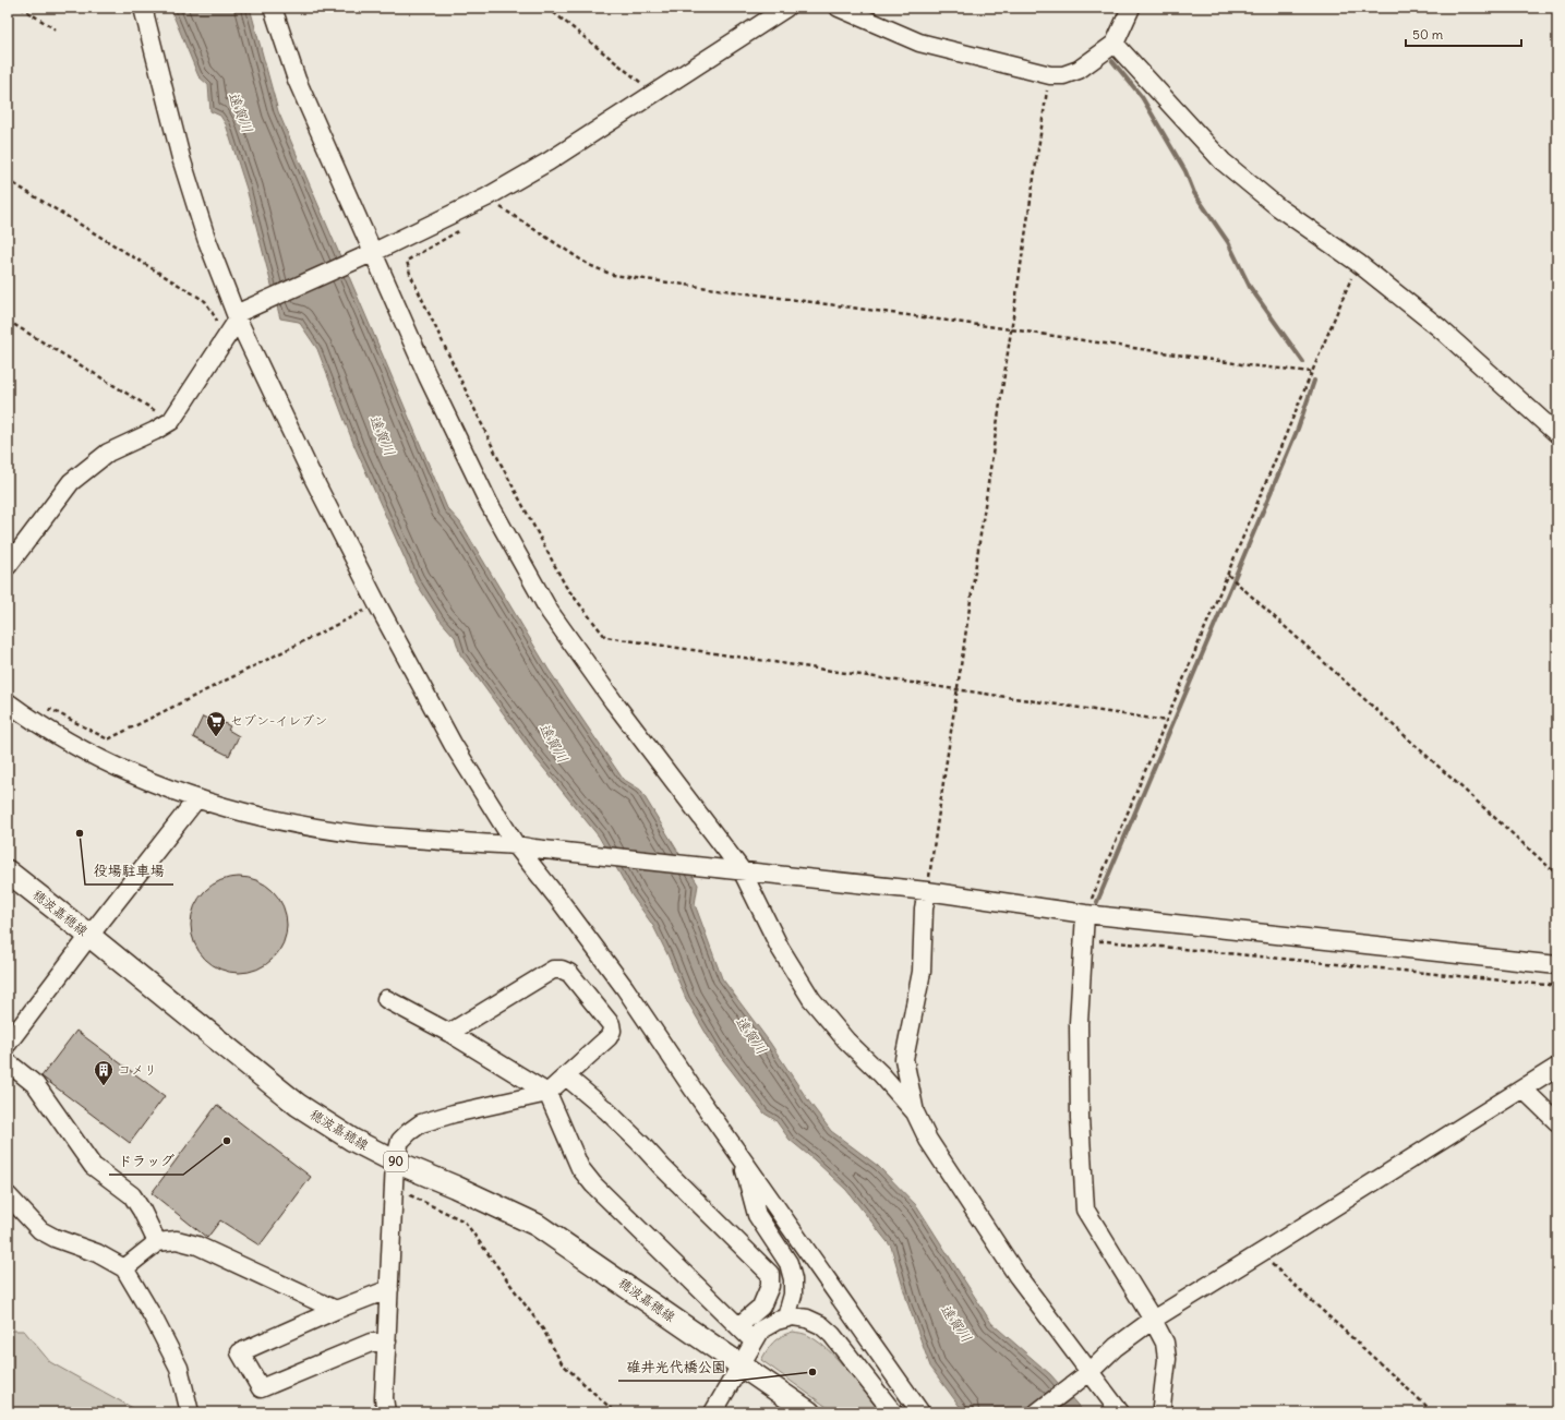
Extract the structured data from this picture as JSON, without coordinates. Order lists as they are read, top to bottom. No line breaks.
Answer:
{"streets":{"main road":["穂波嘉穂線","90"]},"water":["遠賀川"],"places":{"supermarket":["セブン-イレブン"],"other":["役場駐車場","ドラッグ","碓井光代橋公園"],"building":["コメリ"]},"scale_bar":"50 m"}
